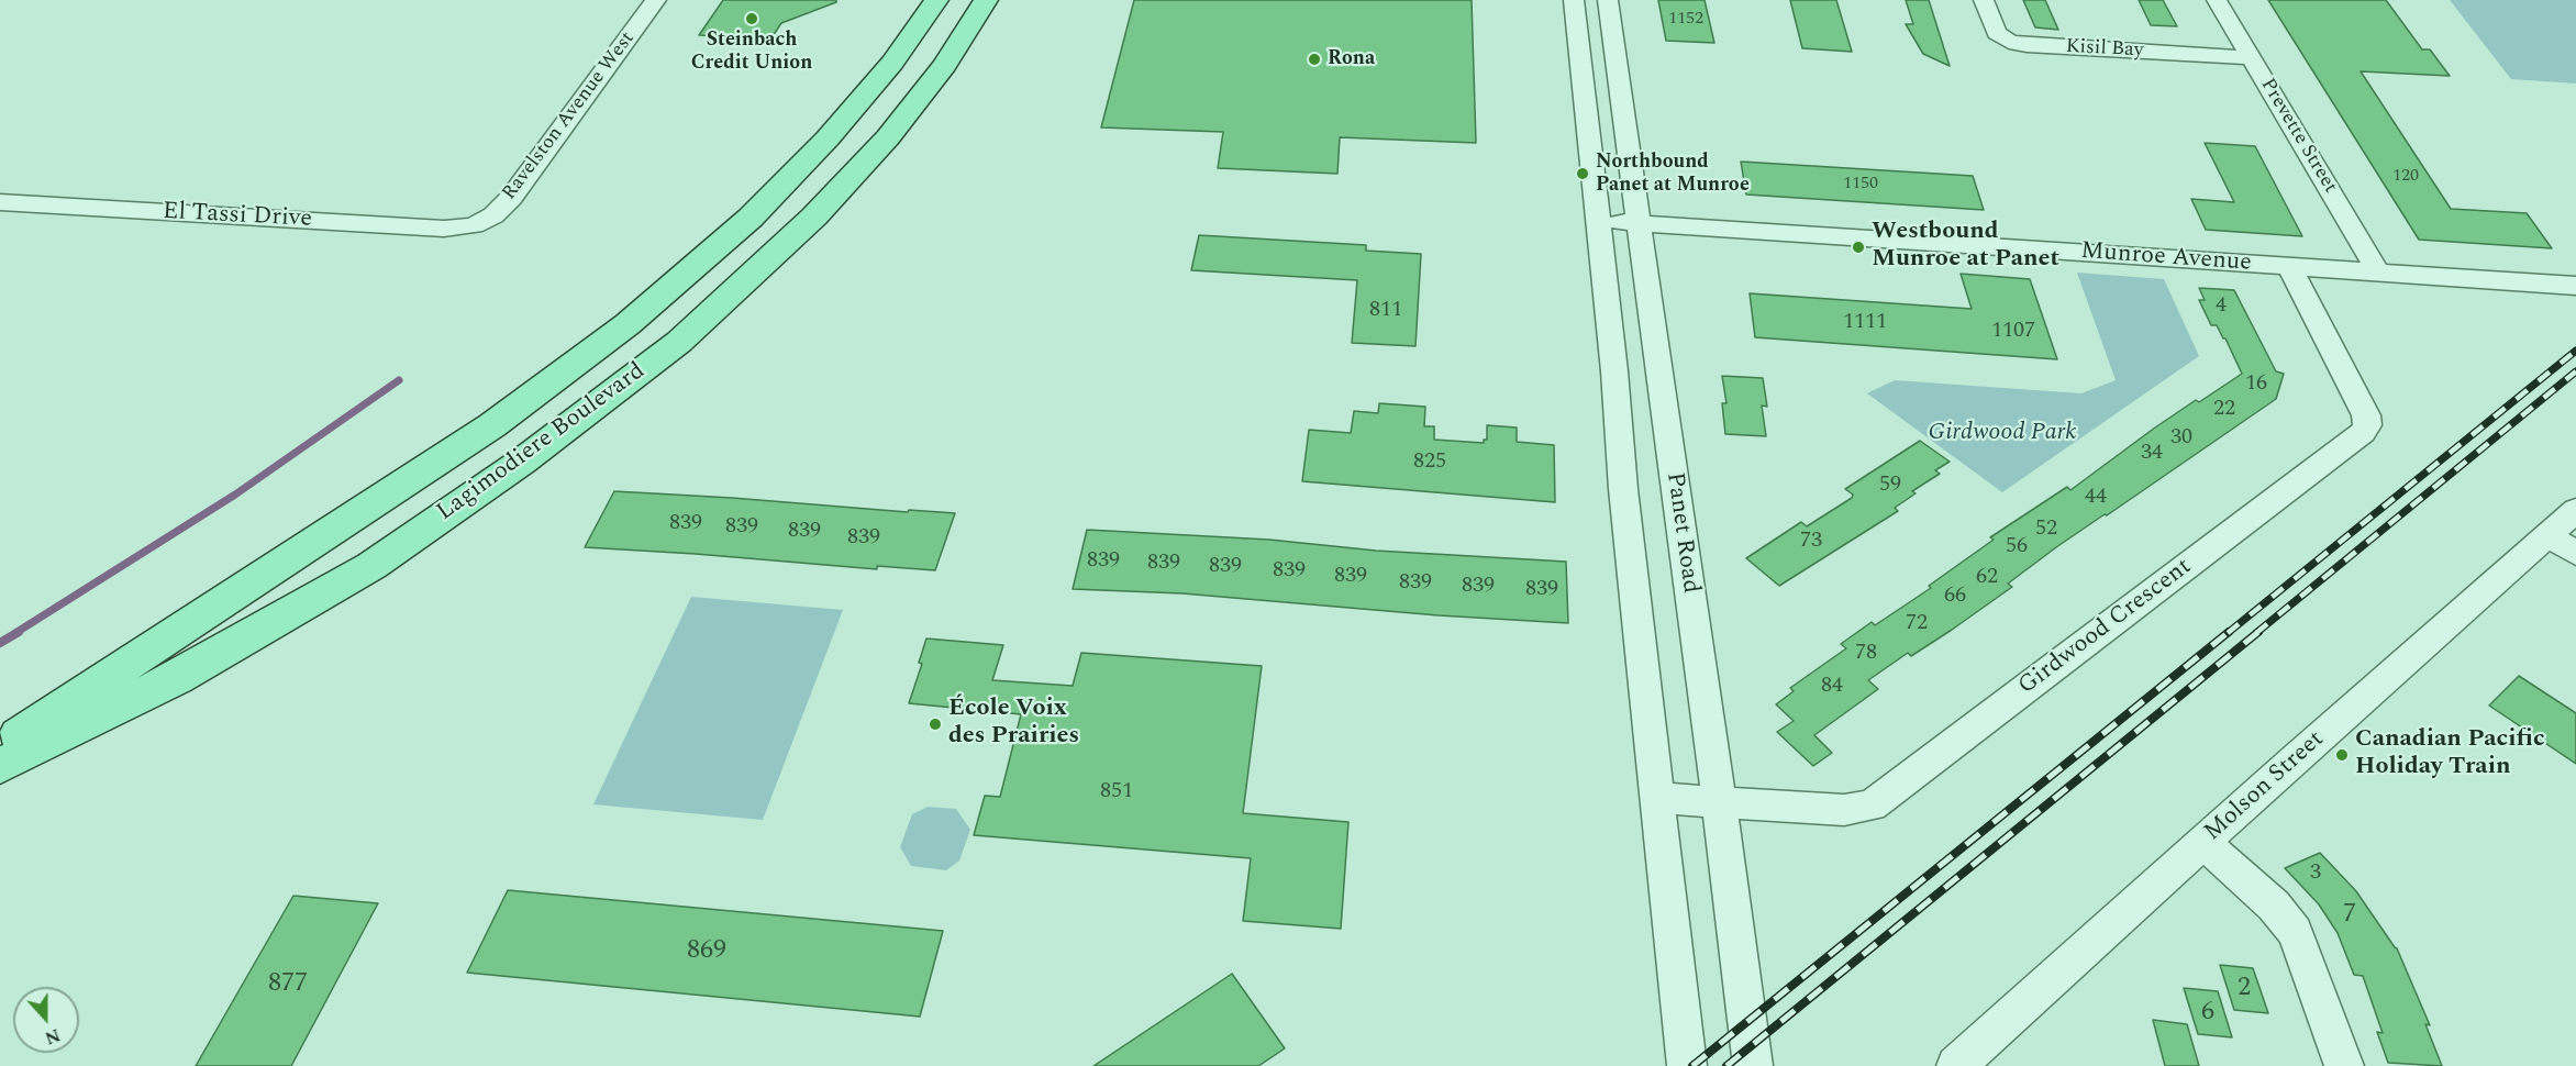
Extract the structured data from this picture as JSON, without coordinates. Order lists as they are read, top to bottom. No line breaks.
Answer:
{"streets":{"main road":["Lagimodiere Boulevard"],"street":["Kisil Bay","Ravelston Avenue West","Prevette Street","El Tassi Drive","Munroe Avenue","Panet Road","Girdwood Crescent","Molson Street"]},"crossings":[["Kisil Bay","Prevette Street"],["Ravelston Avenue West","El Tassi Drive"],["Prevette Street","Munroe Avenue"],["Munroe Avenue","Panet Road"],["Munroe Avenue","Girdwood Crescent"],["Panet Road","Girdwood Crescent"]],"parks":["Girdwood Park"],"places":["Steinbach Credit Union","Rona","Northbound Panet at Munroe","Westbound Munroe at Panet","École Voix des Prairies","Canadian Pacific Holiday Train"],"house_numbers":["1152","120","1150","4","811","1111","1107","16","22","30","34","825","59","44","839","839","52","839","839","73","56","839","839","839","839","839","62","839","839","839","66","72","78","84","851","3","7","869","877","2","6"],"north":"bottom"}
